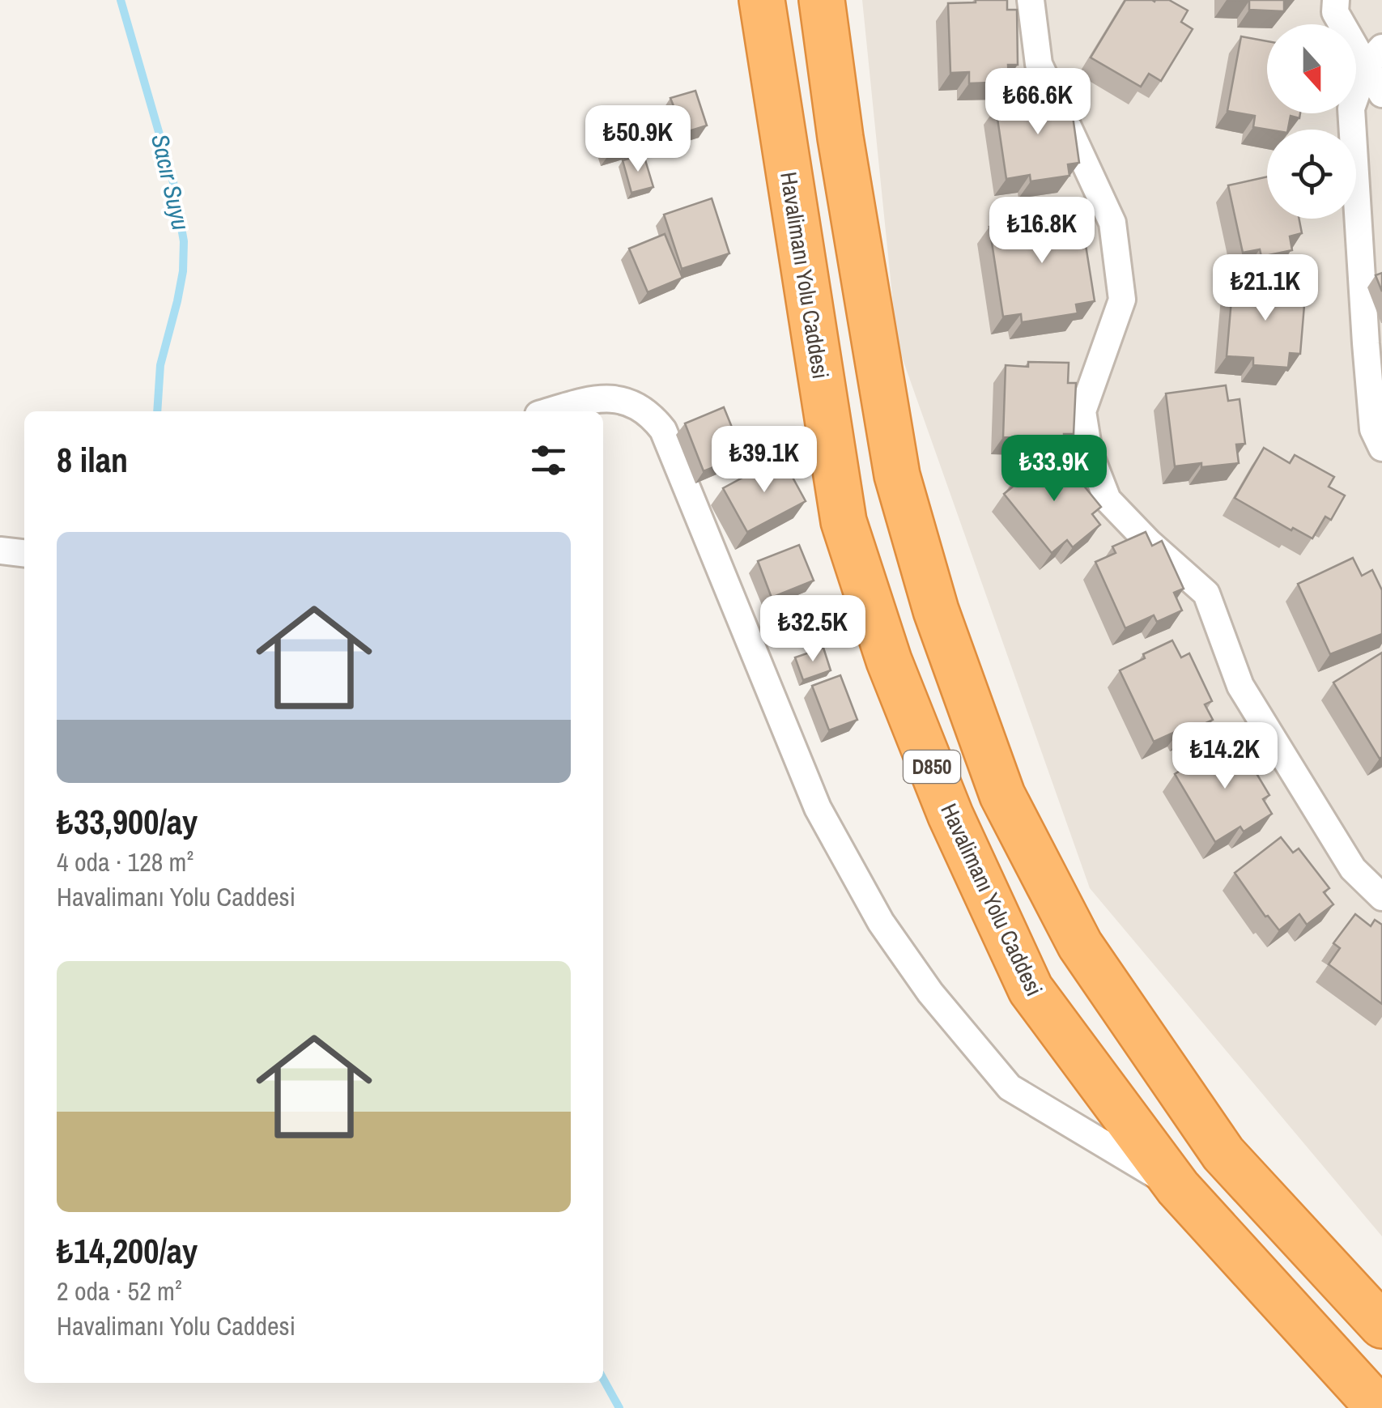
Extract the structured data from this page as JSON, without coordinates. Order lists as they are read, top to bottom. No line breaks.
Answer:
{"streets":{"highway":["Havalimanı Yolu Caddesi","D850"]},"water":["Sacır Suyu"],"north":"bottom","page":{"price":["₺66.6K","₺50.9K","₺16.8K","₺21.1K","₺39.1K","₺33.9K","₺32.5K","₺14.2K"],"heading":"8 ilan","list":[{"name":"₺33,900/ay","note":"4 oda · 128 m² · Havalimanı Yolu Caddesi"},{"name":"₺14,200/ay","note":"2 oda · 52 m² · Havalimanı Yolu Caddesi"}]}}
